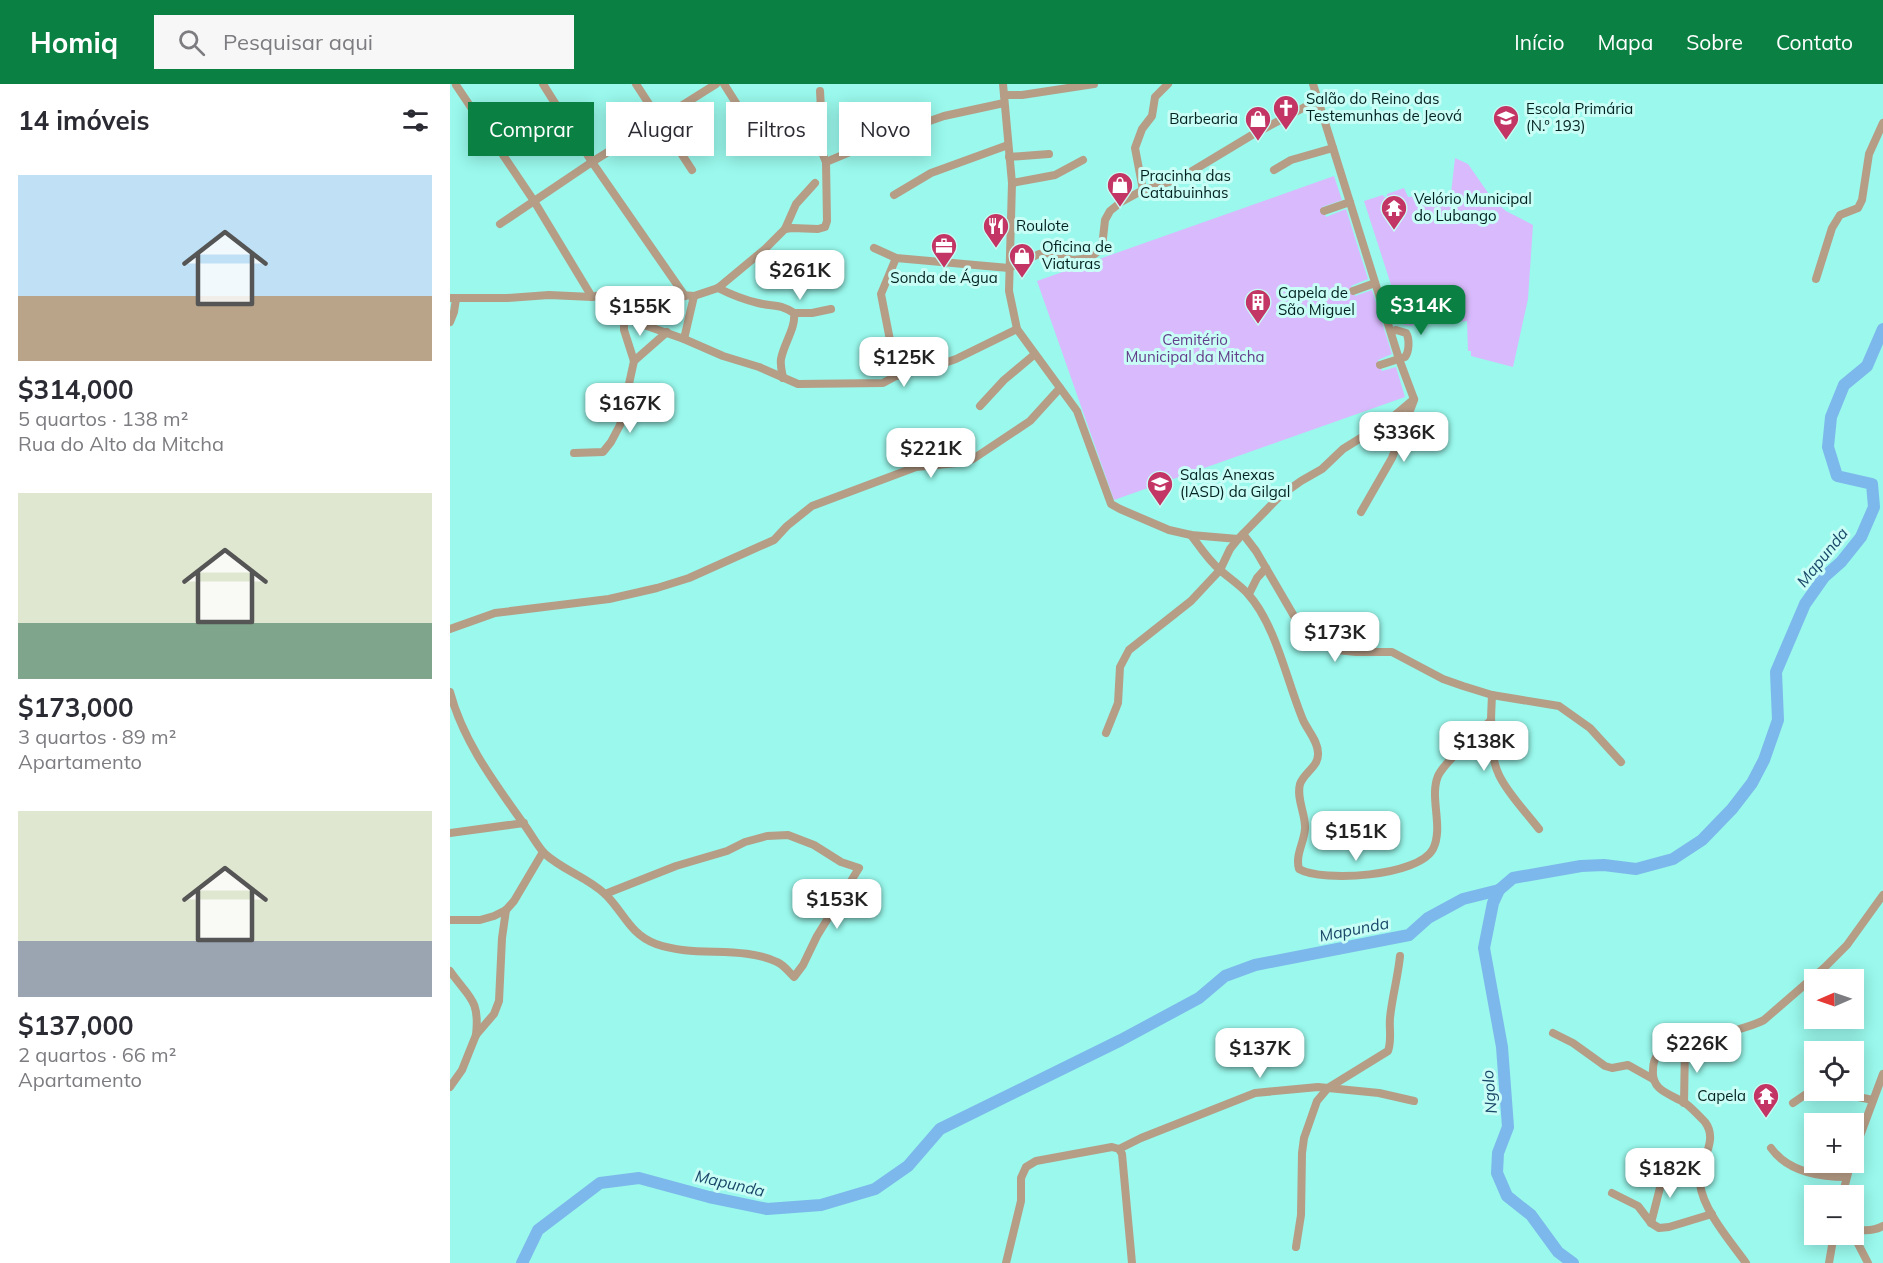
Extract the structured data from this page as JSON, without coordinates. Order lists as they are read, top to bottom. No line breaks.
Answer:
{"water":["Mapunda","Ngolo"],"parks":["Cemitério Municipal da Mitcha"],"places":{"church":["Salão do Reino das Testemunhas de Jeová"],"school or university":["Escola Primária (N.º 193)","Salas Anexas (IASD) da Gilgal"],"shop":["Barbearia","Pracinha das Catabuinhas","Oficina de Viaturas"],"temple":["Velório Municipal do Lubango","Capela"],"restaurant":["Roulote"],"office":["Sonda de Água"],"building":["Capela de São Miguel"]},"north":"left","page":{"header":"Homiq","search":"Pesquisar aqui","nav":["Início","Mapa","Sobre","Contato"],"heading":"14 imóveis","chip":["Comprar","Alugar","Filtros","Novo"],"list":[{"name":"$314,000","note":"5 quartos · 138 m² · Rua do Alto da Mitcha"},{"name":"$173,000","note":"3 quartos · 89 m² · Apartamento"},{"name":"$137,000","note":"2 quartos · 66 m² · Apartamento"}],"price":["$261K","$314K","$155K","$125K","$167K","$336K","$221K","$173K","$138K","$151K","$153K","$226K","$137K","$182K"],"map_buttons":["+","−"]}}
